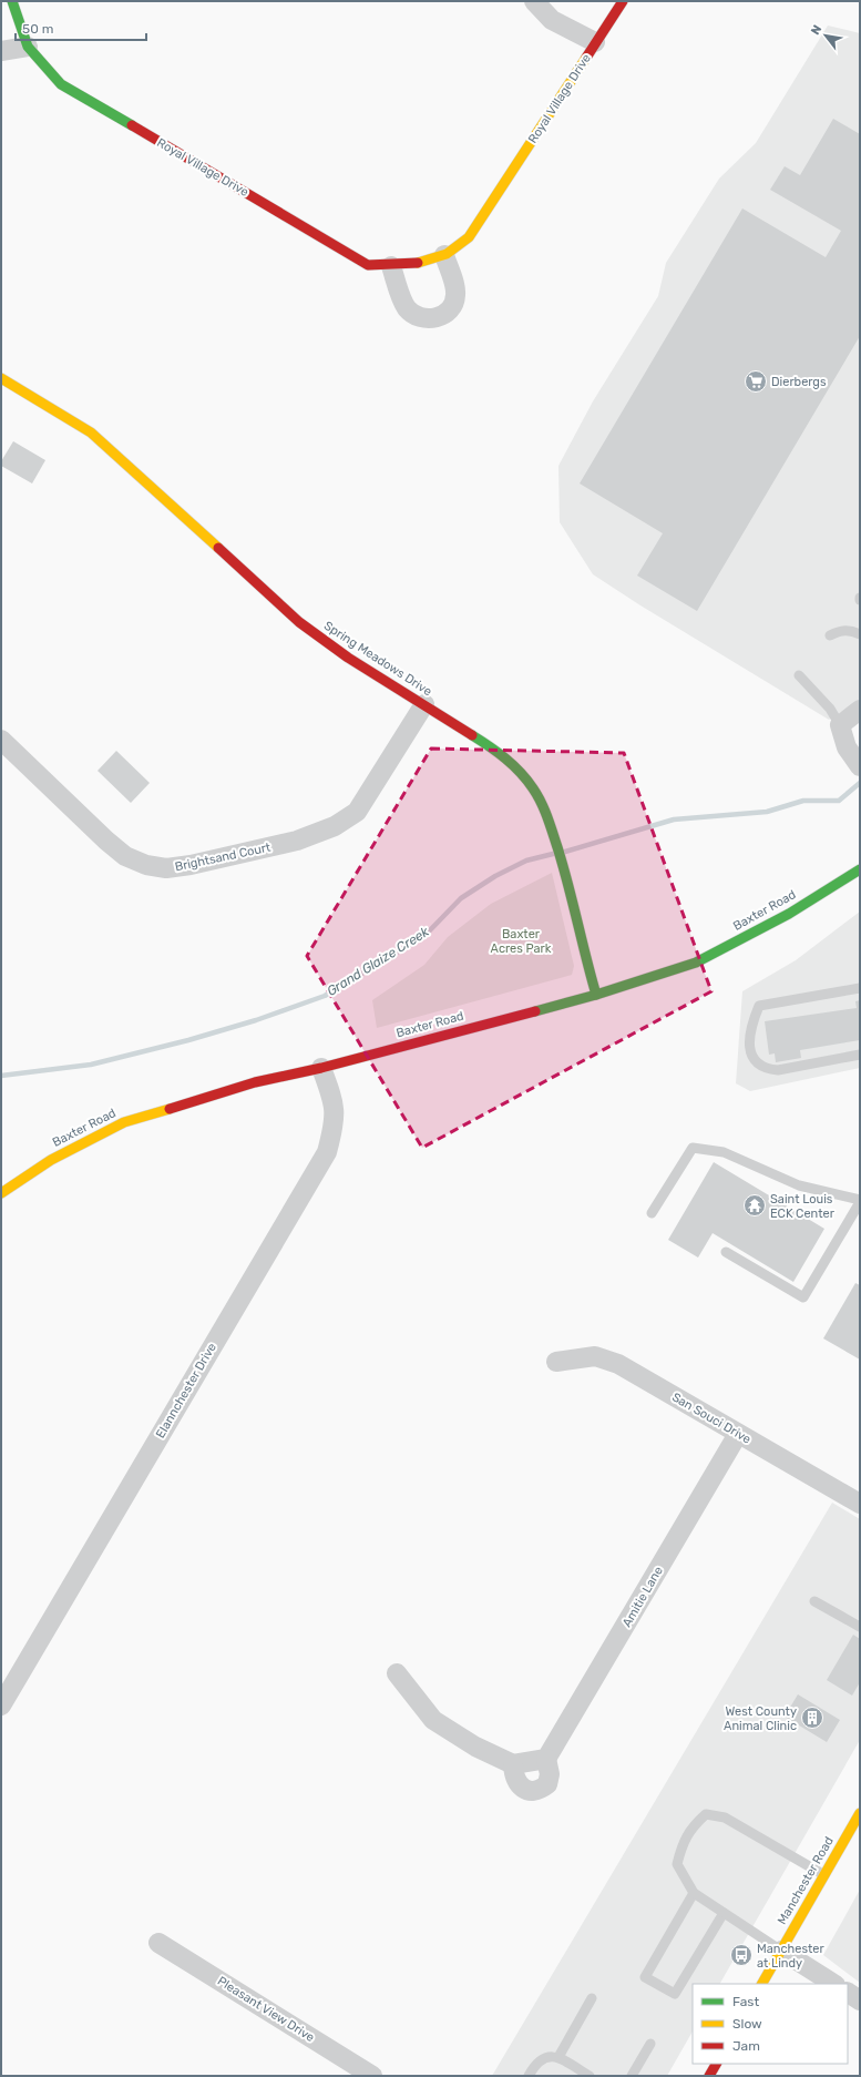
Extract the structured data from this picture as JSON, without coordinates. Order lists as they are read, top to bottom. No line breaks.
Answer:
{"streets":{"main road":["Royal Village Drive","Spring Meadows Drive","Baxter Road","Manchester Road"],"street":["Brightsand Court","Elannchester Drive","San Souci Drive","Amitie Lane","Pleasant View Drive"]},"crossings":[["Spring Meadows Drive","Brightsand Court"],["Spring Meadows Drive","Baxter Road"],["Baxter Road","Elannchester Drive"],["San Souci Drive","Amitie Lane"]],"water":["Grand Glaize Creek"],"parks":["Baxter Acres Park"],"places":{"supermarket":["Dierbergs"],"temple":["Saint Louis ECK Center"],"building":["West County Animal Clinic"],"bus stop":["Manchester at Lindy"]},"legend":["Fast","Slow","Jam"],"scale_bar":"50 m","north":"top left"}
